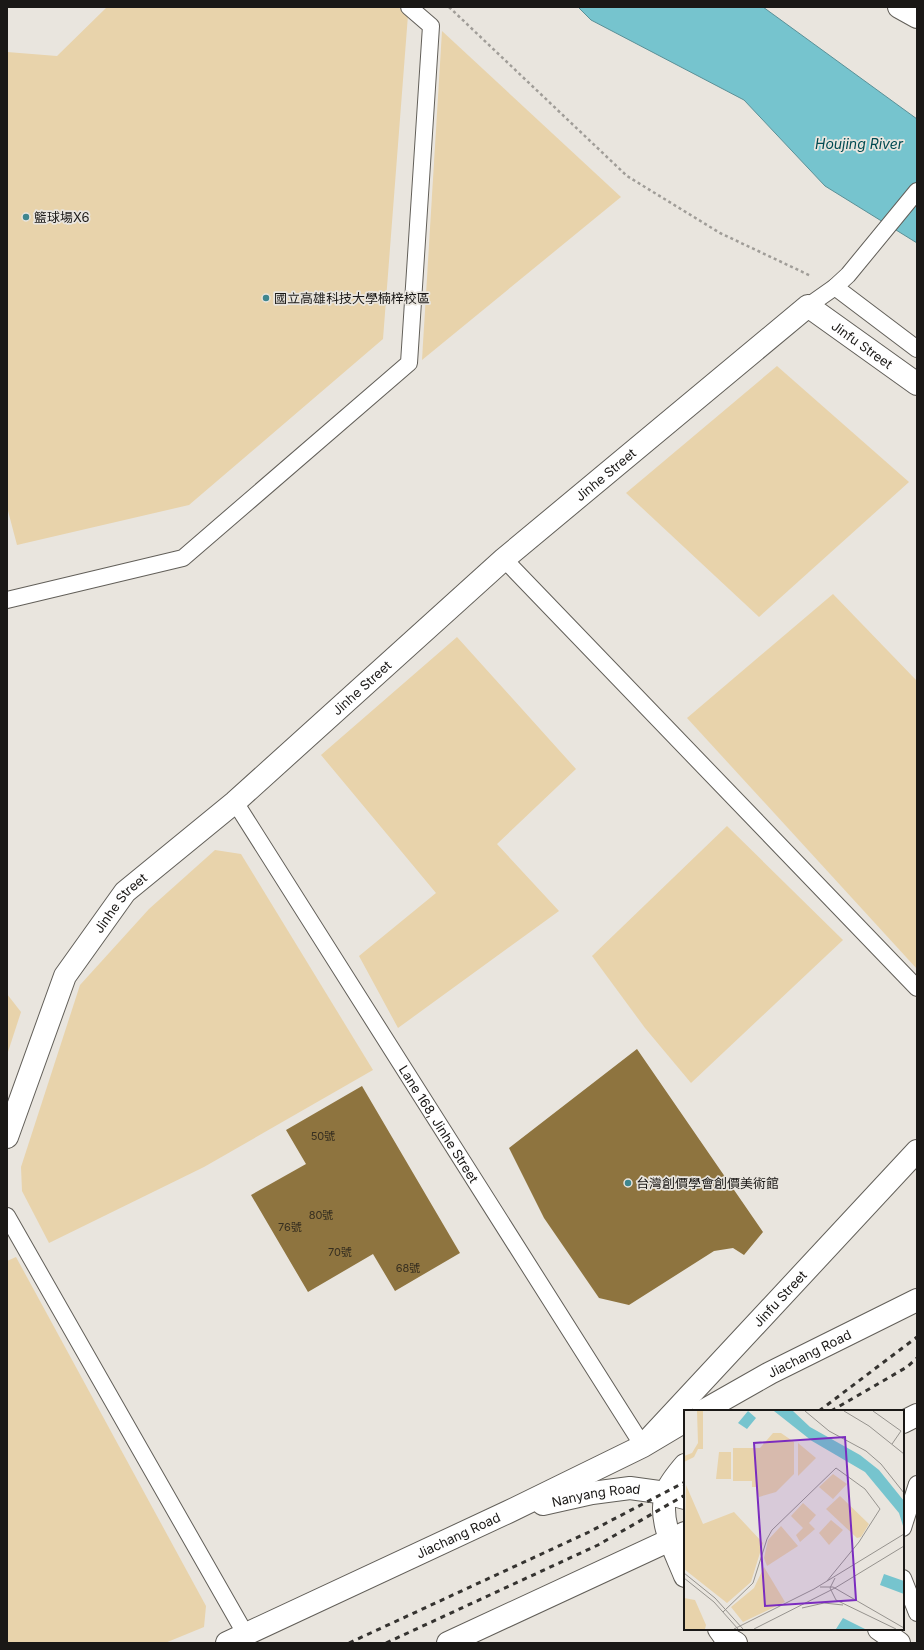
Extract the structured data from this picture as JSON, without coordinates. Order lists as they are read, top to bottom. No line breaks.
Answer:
{"streets":{"street":["Jinfu Street","Jinhe Street","Jiachang Road","Nanyang Road"],"lane":["Lane 168, Jinhe Street"]},"crossings":[["Jinfu Street","Jinhe Street"],["Jinfu Street","Lane 168, Jinhe Street"],["Jinfu Street","Jiachang Road"],["Jinhe Street","Lane 168, Jinhe Street"],["Lane 168, Jinhe Street","Jiachang Road"],["Jiachang Road","Nanyang Road"]],"water":["Houjing River"],"places":["籃球場X6","國立高雄科技大學楠梓校區","台灣創價學會創價美術館"],"house_numbers":["50號","80號","76號","70號","68號"]}
